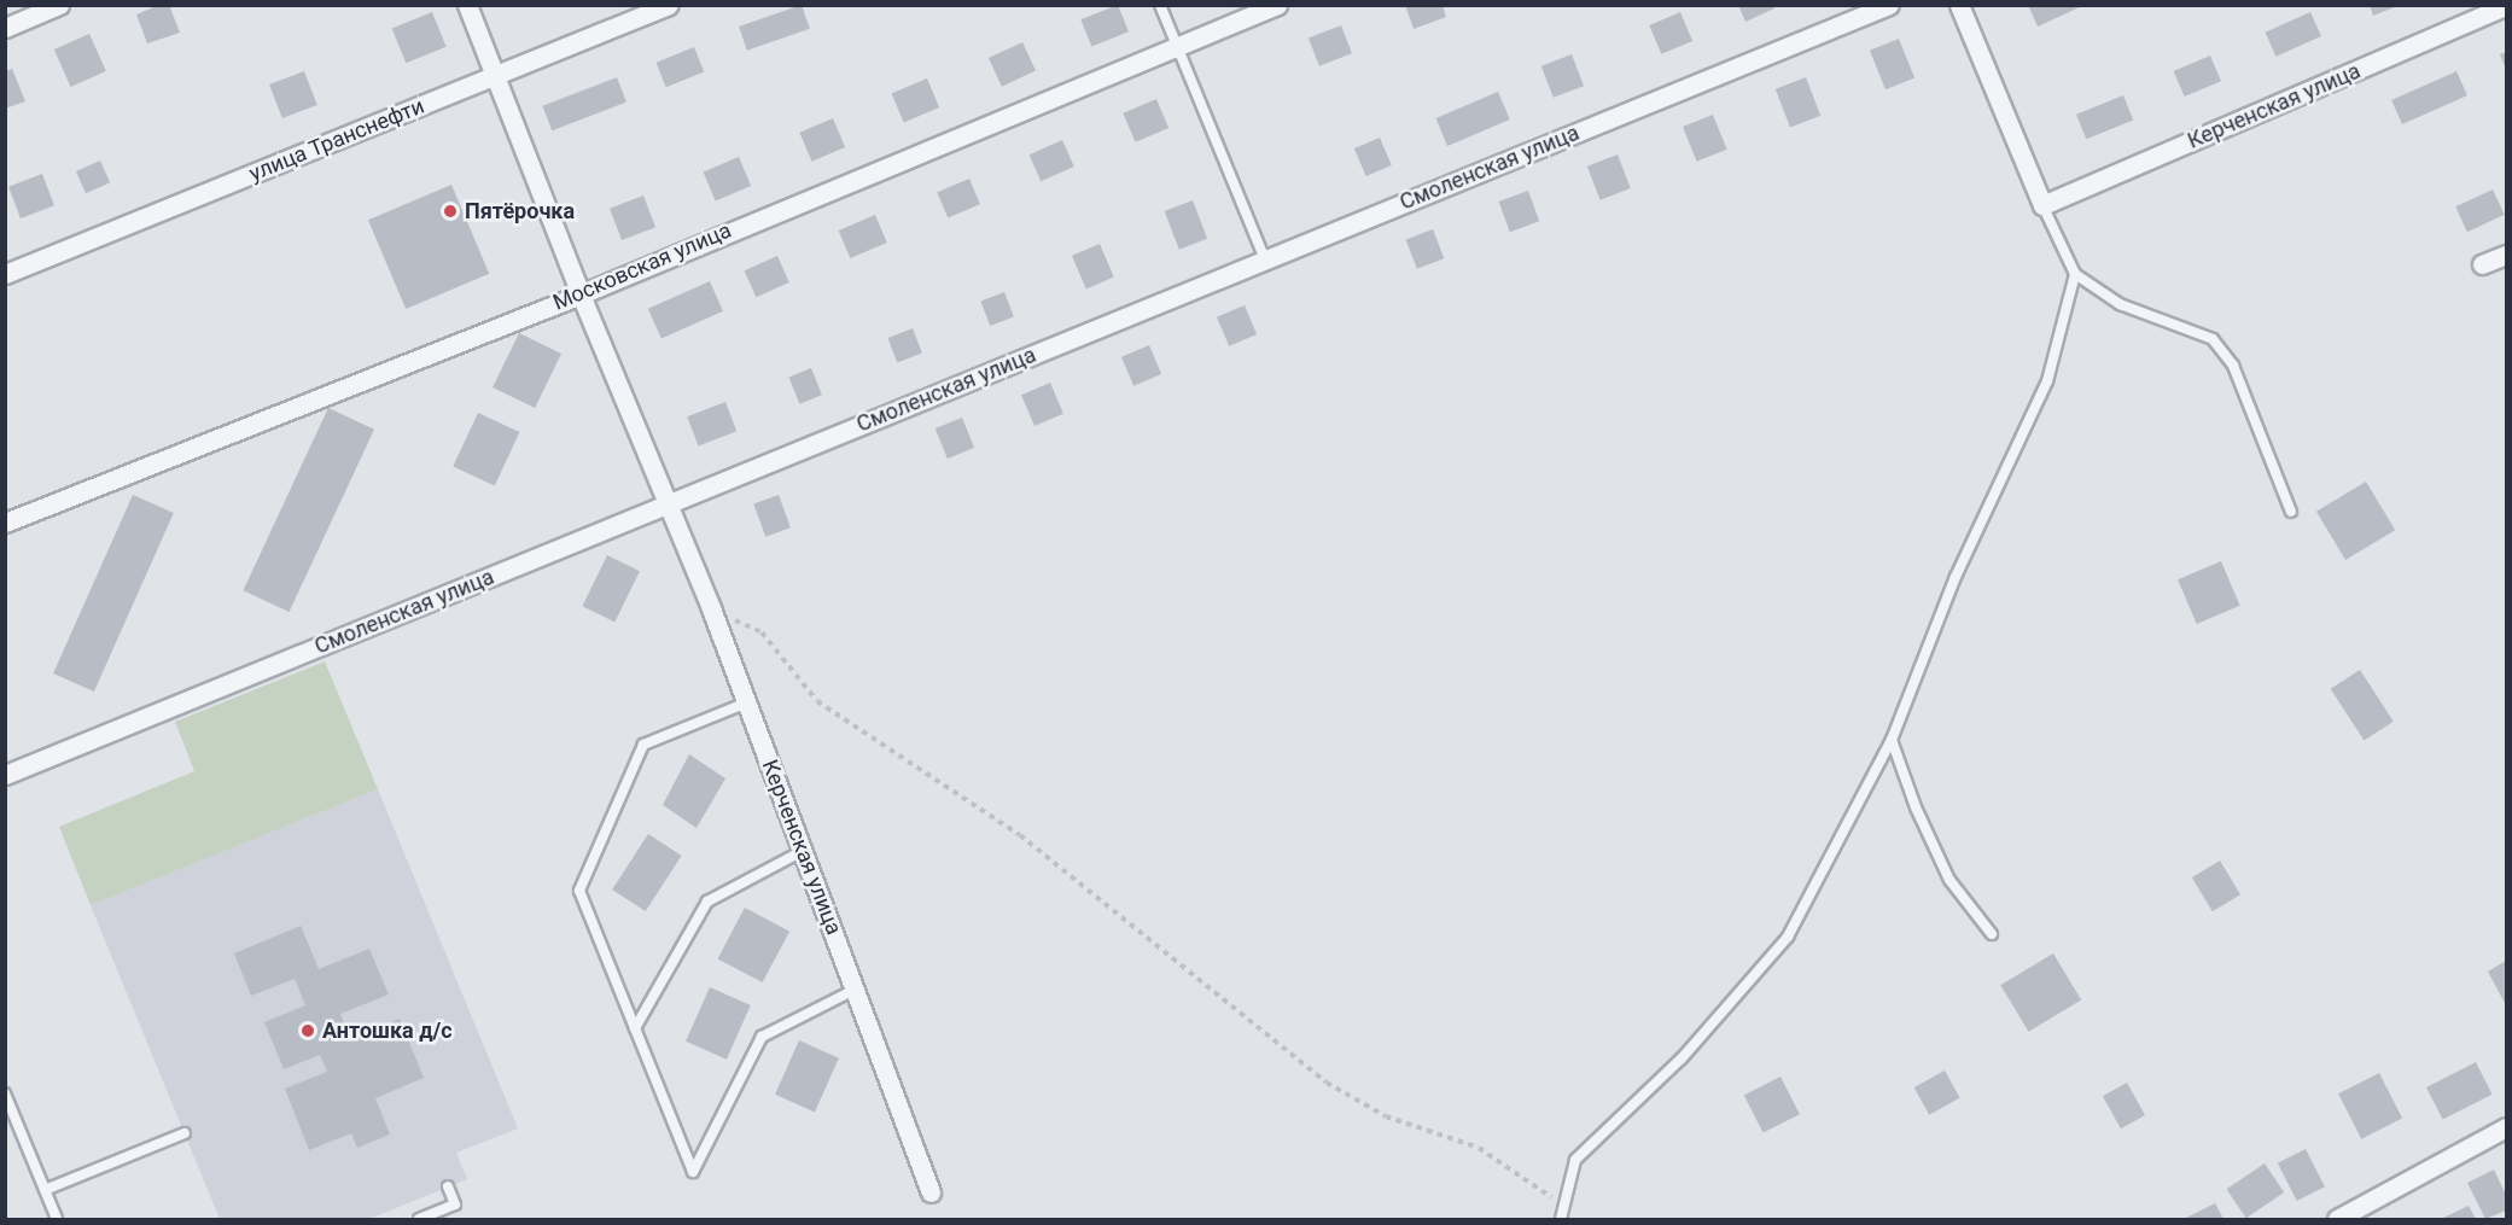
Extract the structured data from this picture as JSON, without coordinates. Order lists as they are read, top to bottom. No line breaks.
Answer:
{"streets":{"street":["Керченская улица","улица Транснефти","Смоленская улица","Московская улица"]},"crossings":[["Керченская улица","улица Транснефти"],["Керченская улица","Смоленская улица"],["Керченская улица","Московская улица"]],"places":["Пятёрочка","Антошка д/с"]}
